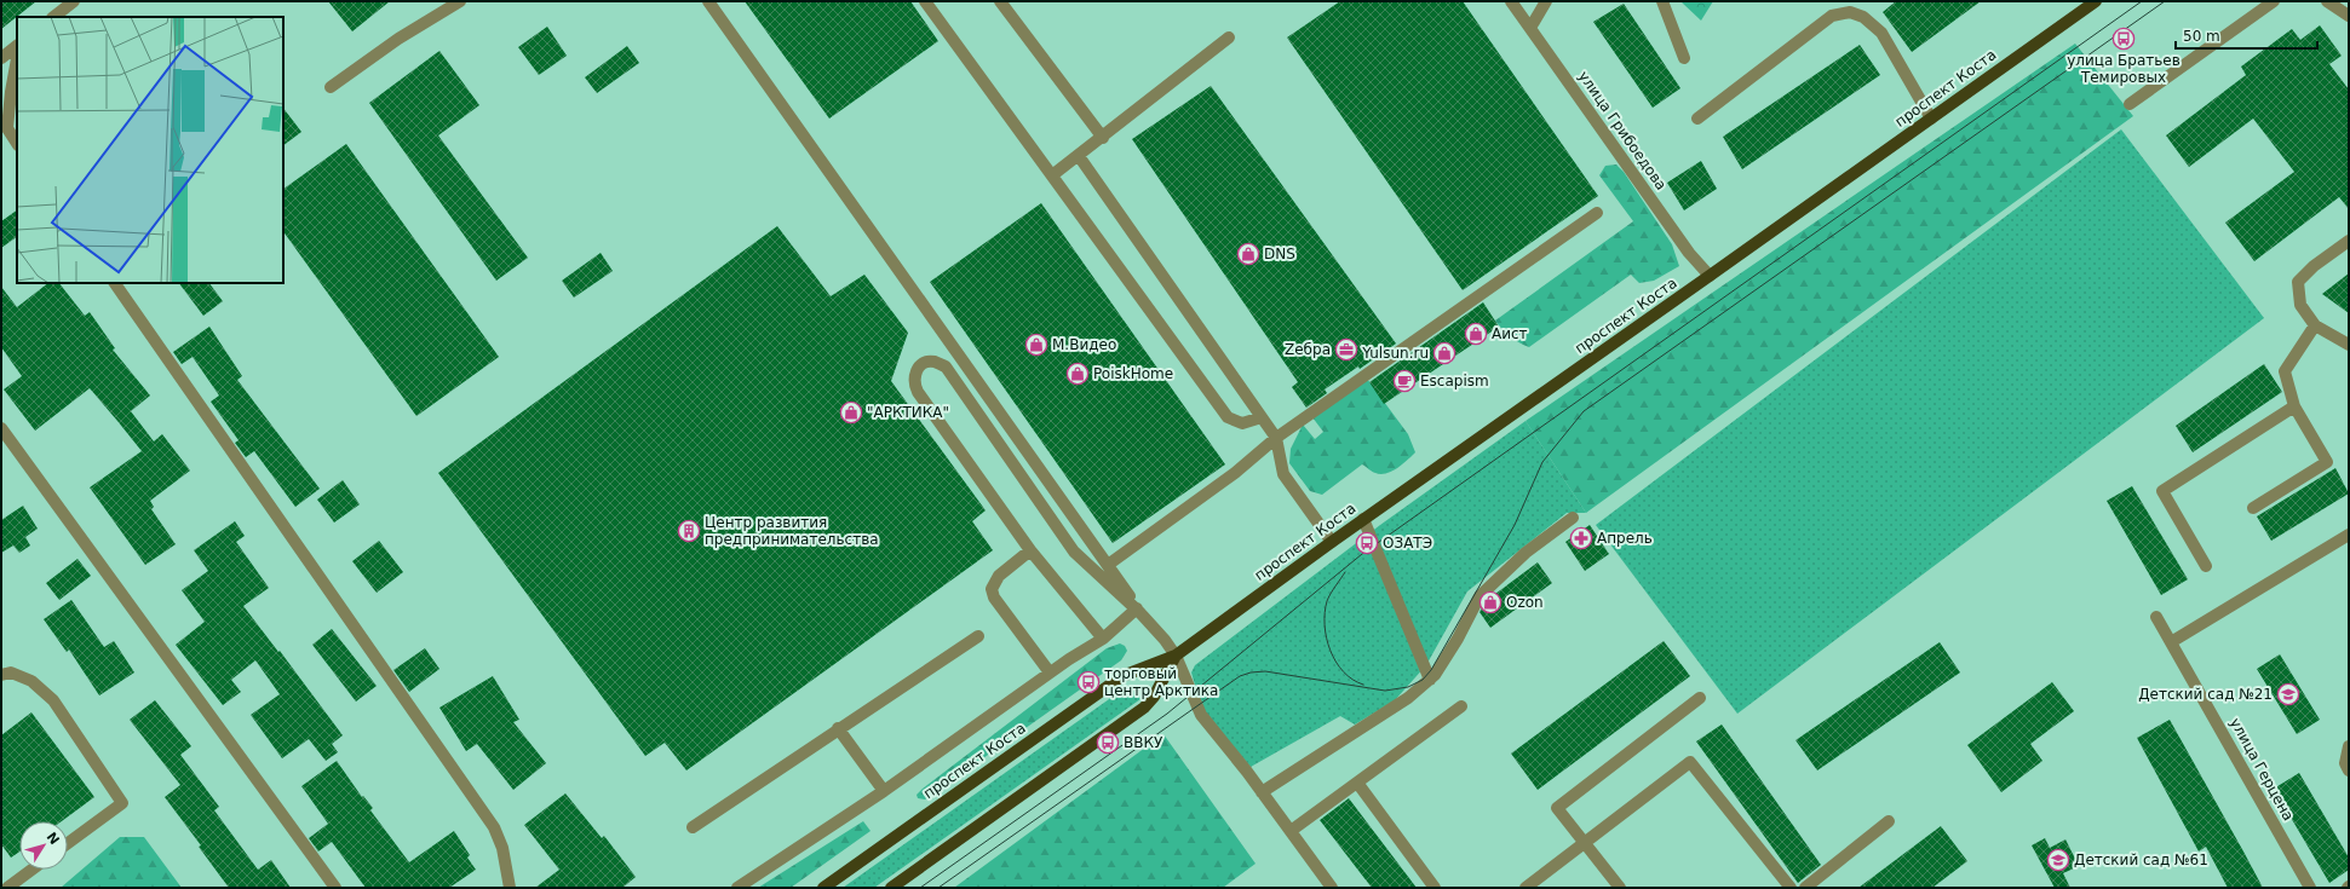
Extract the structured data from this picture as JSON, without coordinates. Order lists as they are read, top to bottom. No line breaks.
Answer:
{"streets":{"main road":["проспект Коста"],"street":["улица Грибоедова","улица Герцена"]},"crossings":[["проспект Коста","улица Грибоедова"]],"places":{"bus stop":["улица Братьев Темировых","ОЗАТЭ","торговый центр Арктика","ВВКУ"],"shop":["DNS","Аист","M.Видео","Yulsun.ru","PoiskHome","\"АРКТИКА\"","Ozon"],"office":["Zeбра"],"cafe":["Escapism"],"building":["Центр развития предпринимательства"],"pharmacy":["Апрель"],"school or university":["Детский сад №21","Детский сад №61"]},"scale_bar":"50 m","north":"top right"}
